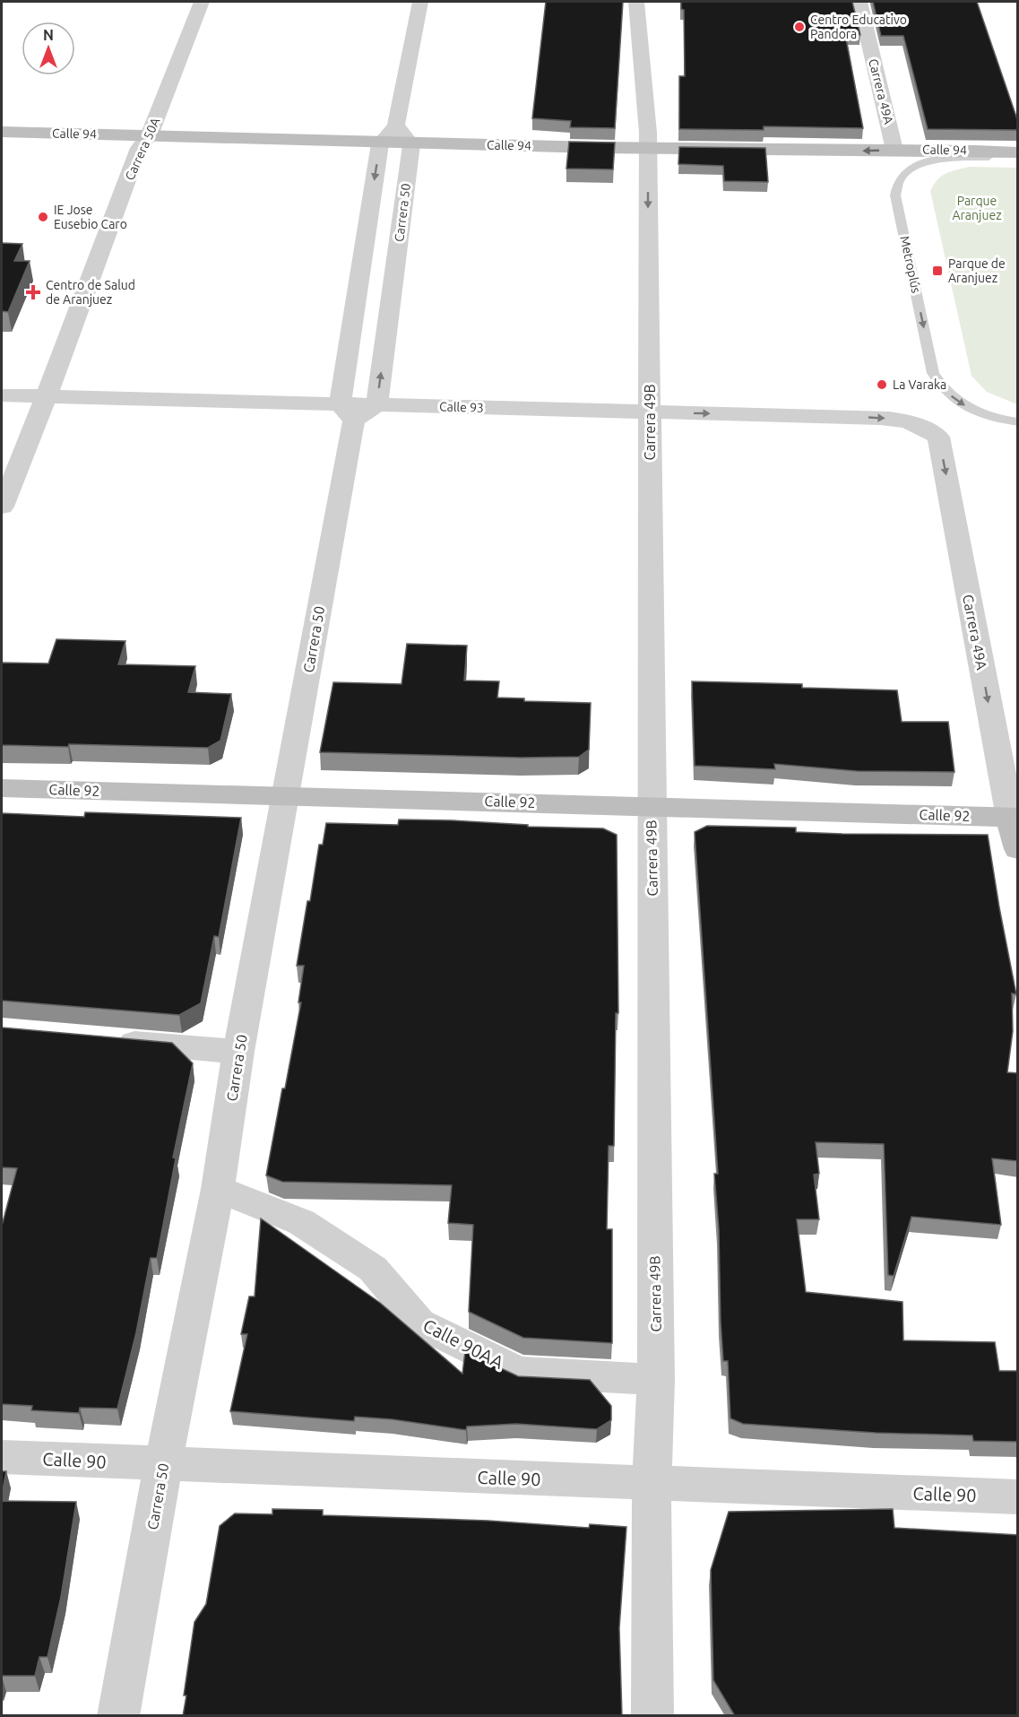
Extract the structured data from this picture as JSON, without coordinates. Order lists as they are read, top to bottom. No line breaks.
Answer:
{"streets":{"street":["Carrera 49A","Calle 94","Carrera 50A","Carrera 50","Calle 93","Carrera 49B","Calle 92","Calle 90AA","Calle 90"],"lane":["Metroplús"]},"crossings":[["Carrera 49A","Calle 94"],["Carrera 49A","Calle 93"],["Carrera 49A","Calle 92"],["Calle 94","Carrera 50A"],["Calle 94","Carrera 50"],["Calle 94","Carrera 49B"],["Carrera 50A","Calle 93"],["Carrera 50","Calle 93"],["Carrera 50","Calle 92"],["Carrera 50","Calle 90AA"],["Carrera 50","Calle 90"],["Calle 93","Carrera 49B"],["Carrera 49B","Calle 92"],["Carrera 49B","Calle 90AA"],["Carrera 49B","Calle 90"]],"one_way":["Carrera 49A"],"parks":["Parque Aranjuez"],"places":{"other":["Centro Educativo Pandora","IE Jose Eusebio Caro","La Varaka"],"transit":["Parque de Aranjuez"],"health":["Centro de Salud de Aranjuez"]},"north":"top"}
